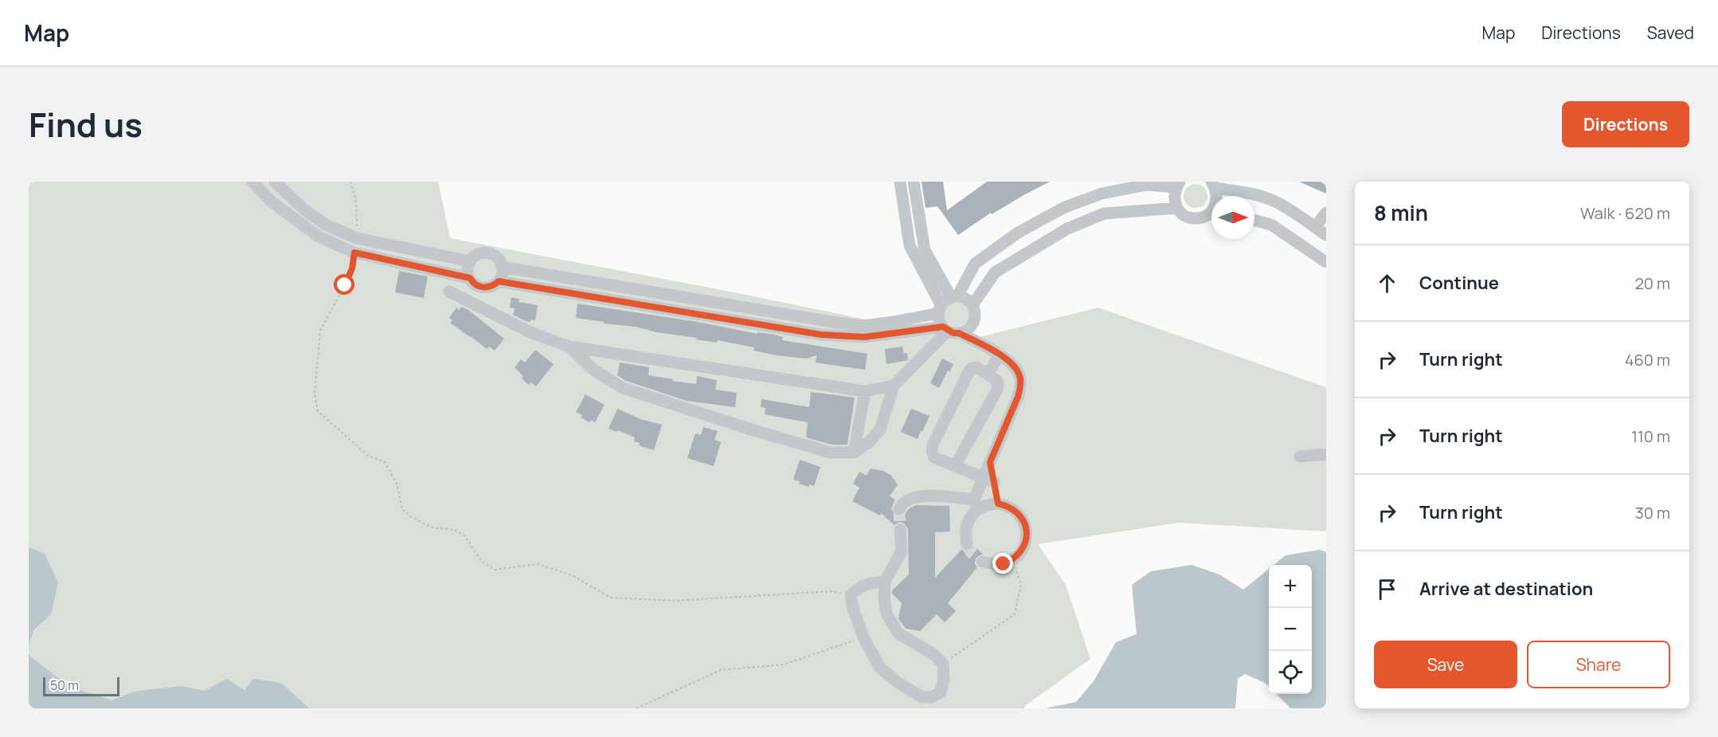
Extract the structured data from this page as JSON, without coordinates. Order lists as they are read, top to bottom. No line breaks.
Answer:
{"scale_bar":"50 m","north":"right","page":{"header":"Map","nav":["Map","Directions","Saved"],"title":"Find us","buttons":["Directions",["Save","Share"]],"heading":["8 min","Walk · 620 m"],"list":[["Continue","20 m"],["Turn right","460 m"],["Turn right","110 m"],["Turn right","30 m"],"Arrive at destination"],"map_buttons":["+","−"],"scale":"50 m"}}
